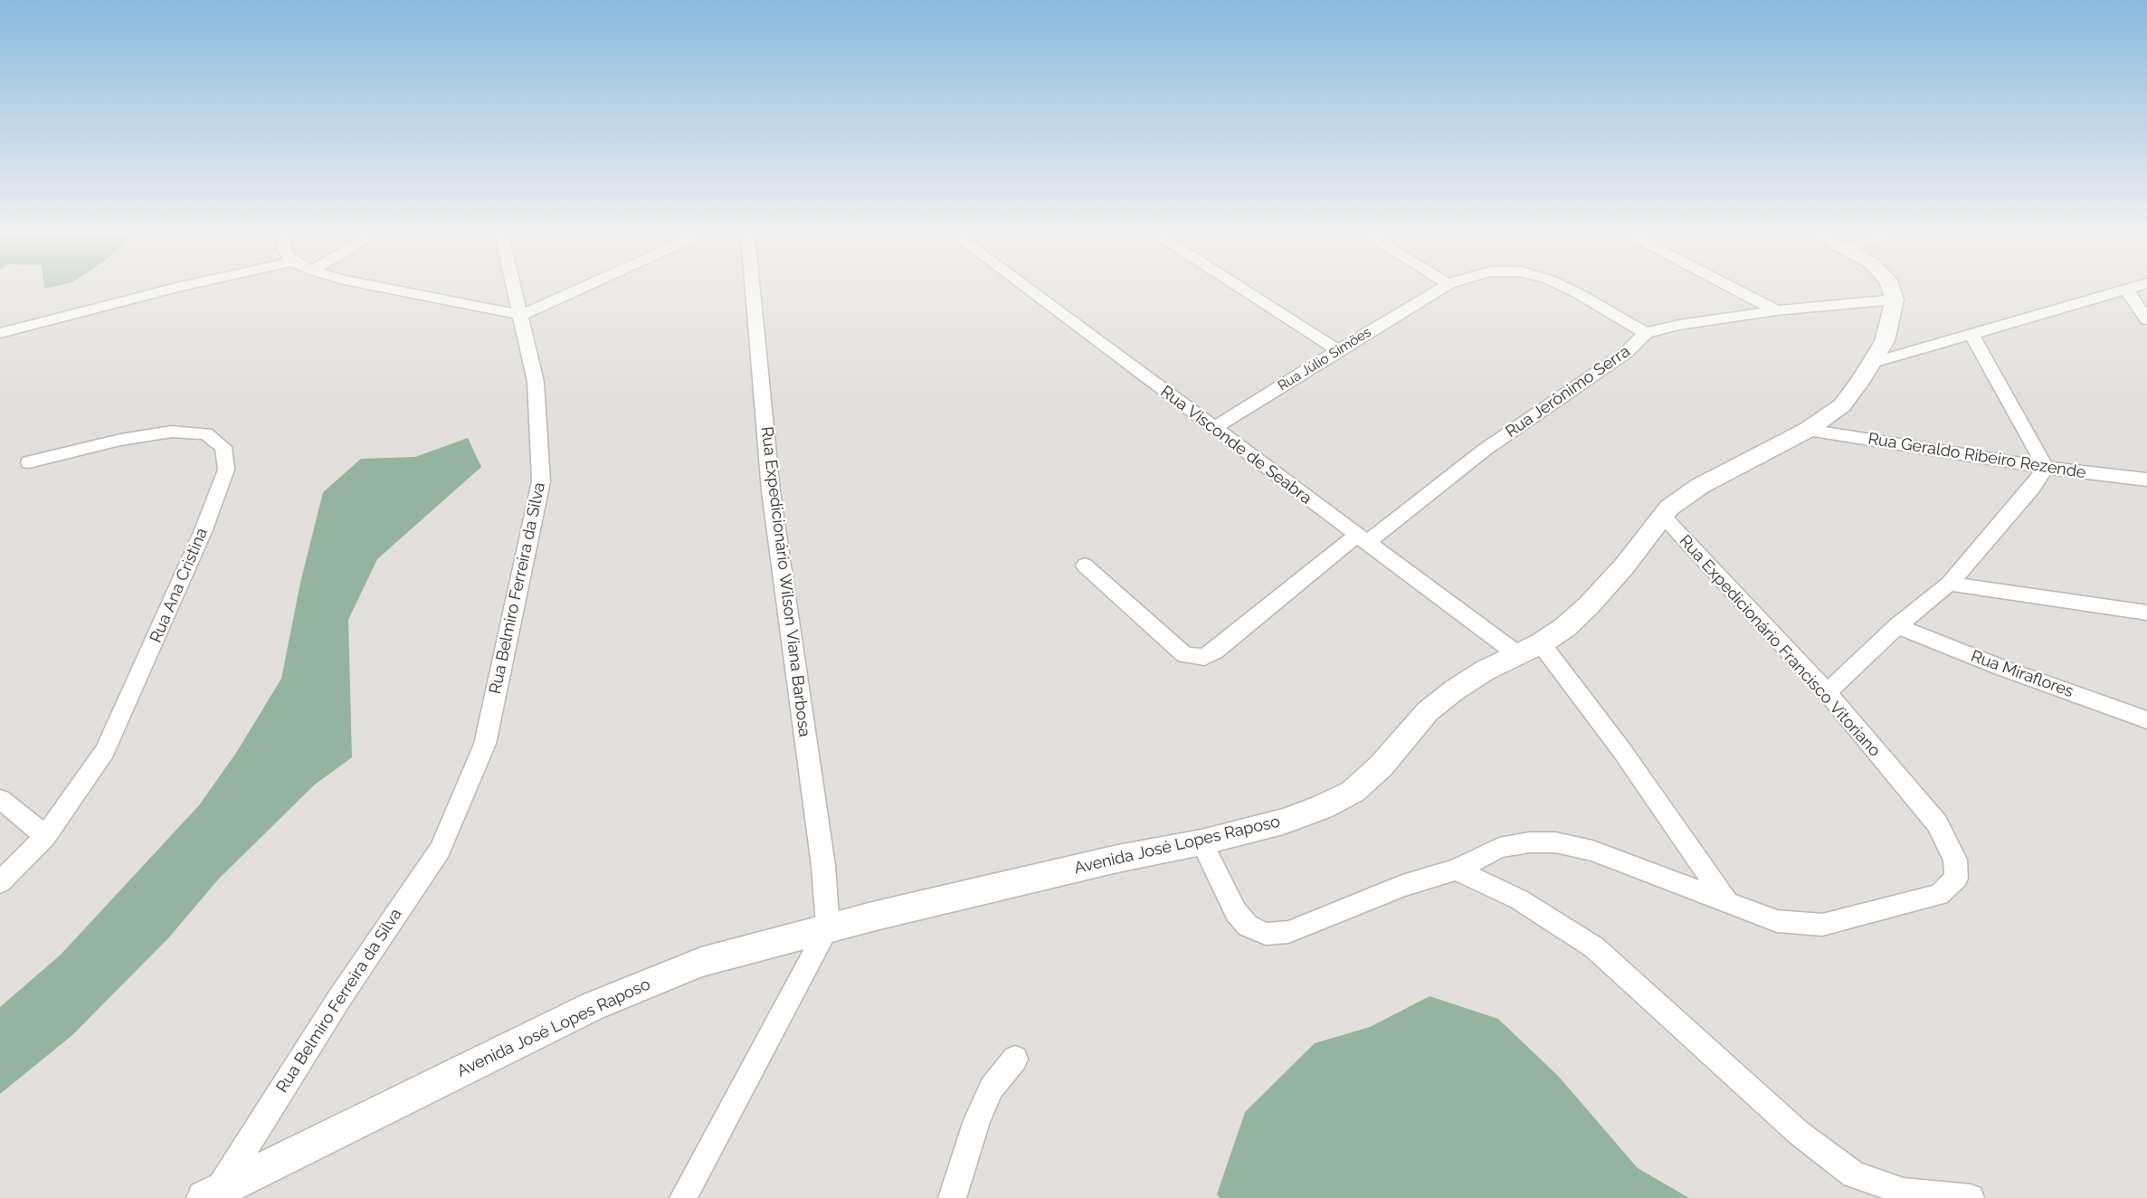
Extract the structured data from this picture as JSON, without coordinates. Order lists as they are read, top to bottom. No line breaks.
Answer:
{"streets":{"street":["Rua Júlio Simões","Rua Jerônimo Serra","Rua Visconde de Seabra","Rua Geraldo Ribeiro Rezende","Rua Expedicionário Wilson Viana Barbosa","Rua Ana Cristina","Rua Belmiro Ferreira da Silva","Rua Expedicionário Francisco Vitoriano","Rua Miraflores","Avenida José Lopes Raposo"]},"crossings":[["Rua Júlio Simões","Rua Jerônimo Serra"],["Rua Júlio Simões","Rua Visconde de Seabra"],["Rua Jerônimo Serra","Rua Visconde de Seabra"],["Rua Jerônimo Serra","Avenida José Lopes Raposo"],["Rua Visconde de Seabra","Avenida José Lopes Raposo"],["Rua Geraldo Ribeiro Rezende","Avenida José Lopes Raposo"],["Rua Expedicionário Wilson Viana Barbosa","Avenida José Lopes Raposo"],["Rua Belmiro Ferreira da Silva","Avenida José Lopes Raposo"],["Rua Expedicionário Francisco Vitoriano","Avenida José Lopes Raposo"]]}
